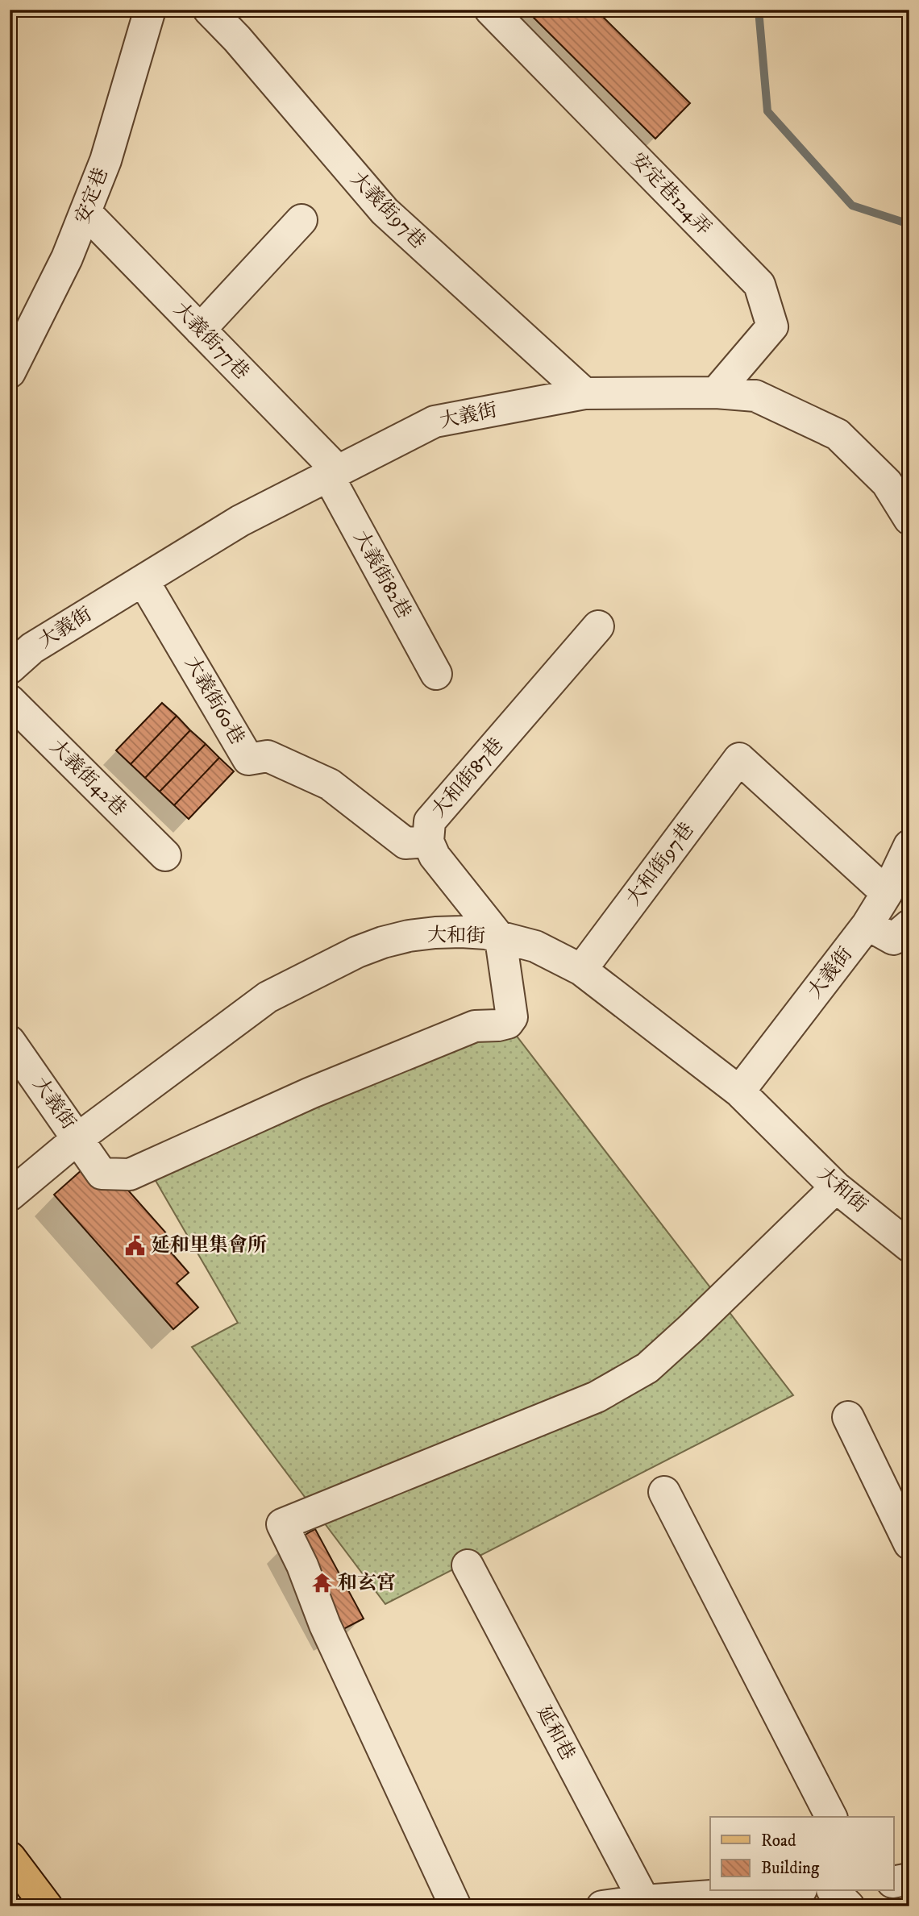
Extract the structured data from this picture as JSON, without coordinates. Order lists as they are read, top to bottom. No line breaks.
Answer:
{"streets":{"street":["安定巷124弄","安定巷","大義街97巷","大義街77巷","大義街","大義街82巷","大義街60巷","大義街42巷","大和街87巷","大和街97巷","大和街","延和巷"]},"crossings":[["安定巷124弄","大義街"],["安定巷","大義街77巷"],["大義街97巷","大義街"],["大義街77巷","大義街"],["大義街77巷","大義街82巷"],["大義街","大義街82巷"],["大義街","大義街60巷"],["大義街","大和街87巷"],["大義街","大和街97巷"],["大義街","大和街"],["大義街60巷","大和街87巷"],["大和街87巷","大和街"],["大和街97巷","大和街"]],"places":{"public building":["延和里集會所"],"temple":["和玄宮"]},"legend":["Road","Building"]}
